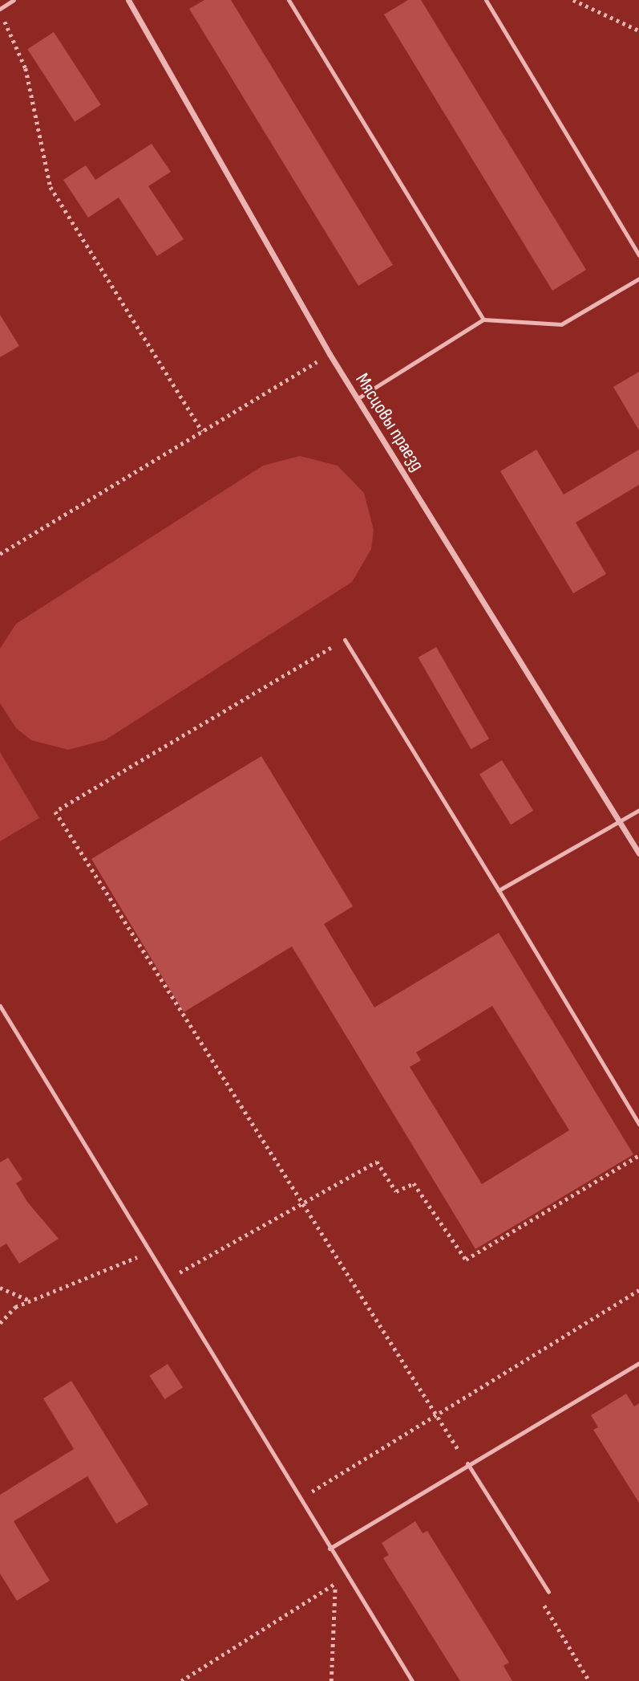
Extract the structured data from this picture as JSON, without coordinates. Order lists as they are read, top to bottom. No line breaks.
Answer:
{"streets":{"street":["Мясцовы праезд"]}}
